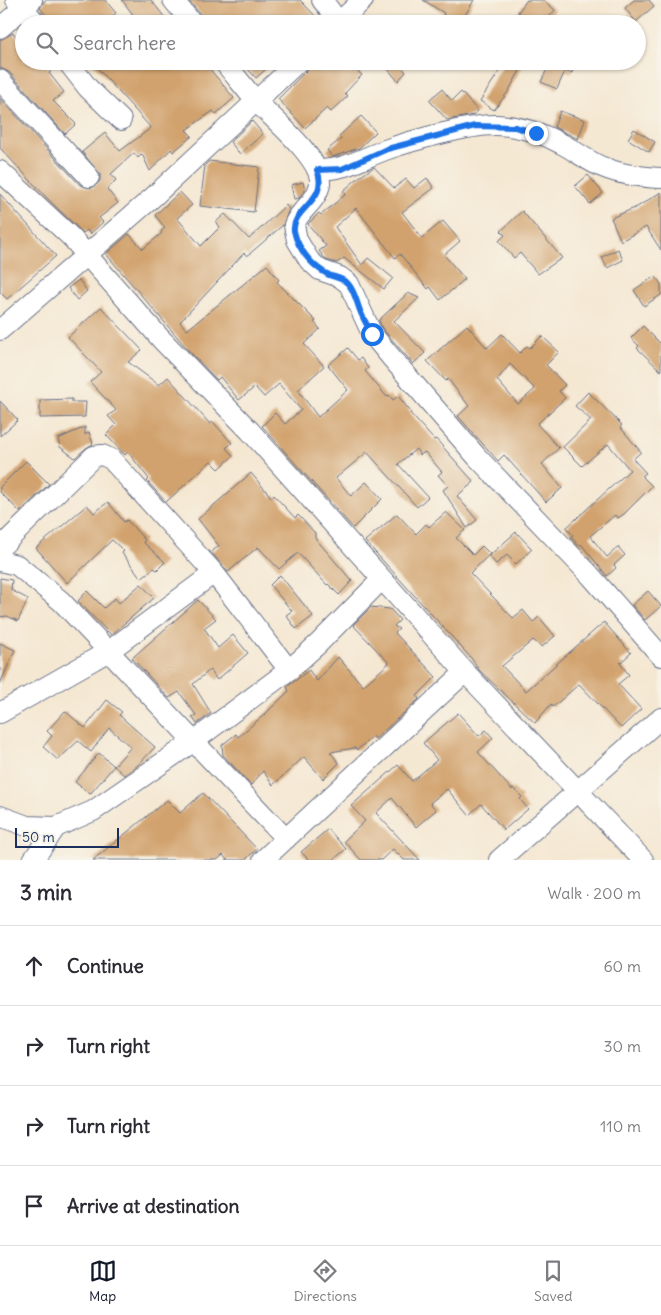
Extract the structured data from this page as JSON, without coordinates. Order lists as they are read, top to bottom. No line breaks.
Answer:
{"scale_bar":"50 m","page":{"search":"Search here","scale":"50 m","heading":["3 min","Walk · 200 m"],"list":[["Continue","60 m"],["Turn right","30 m"],["Turn right","110 m"],"Arrive at destination"],"nav":["Map","Directions","Saved"]}}
